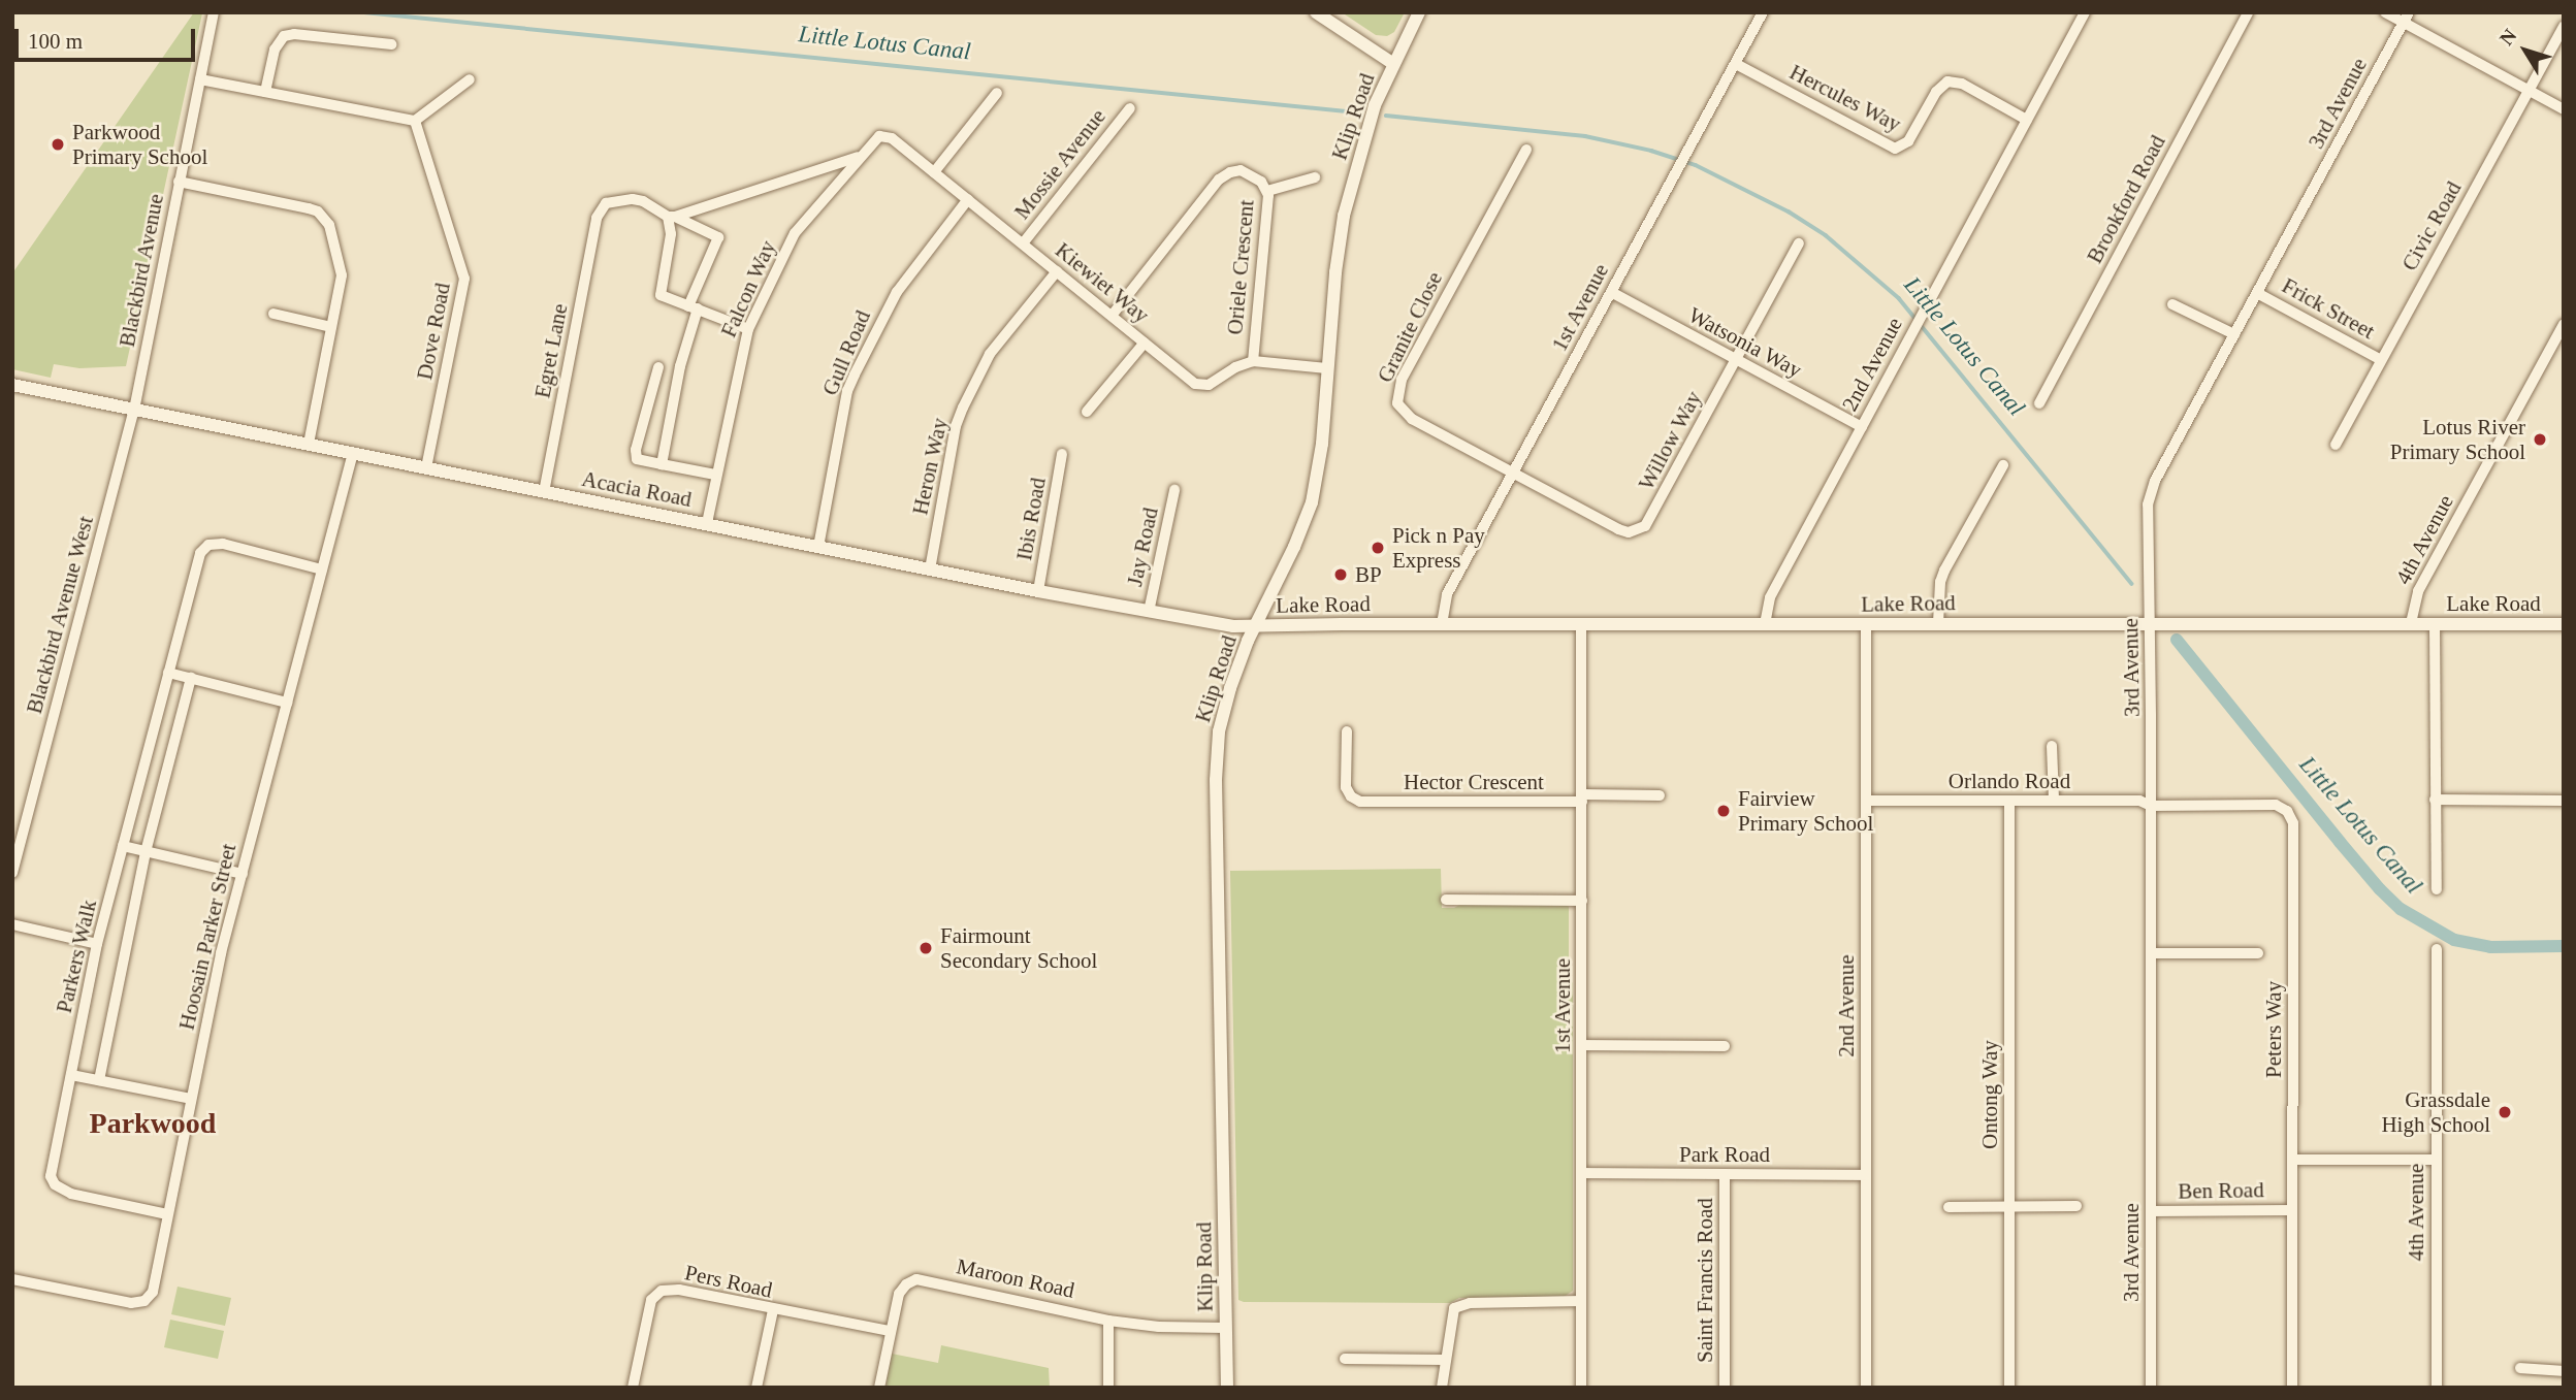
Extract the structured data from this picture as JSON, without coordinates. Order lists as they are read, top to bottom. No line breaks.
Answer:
{"streets":{"street":["Hercules Way","3rd Avenue","Klip Road","Mossie Avenue","Brookford Road","Civic Road","Oriele Crescent","Blackbird Avenue","Kiewiet Way","Falcon Way","1st Avenue","Frick Street","Granite Close","Dove Road","Watsonia Way","Egret Lane","Gull Road","2nd Avenue","Willow Way","Heron Way","Acacia Road","Ibis Road","4th Avenue","Jay Road","Lake Road","Blackbird Avenue West","Orlando Road","Hector Crescent","Hoosain Parker Street","Parkers Walk","Peters Way","Ontong Way","Park Road","Ben Road","Maroon Road","Saint Francis Road","Pers Road"]},"crossings":[["Hercules Way","1st Avenue"],["Hercules Way","2nd Avenue"],["3rd Avenue","Frick Street"],["3rd Avenue","Lake Road"],["3rd Avenue","Orlando Road"],["3rd Avenue","Peters Way"],["3rd Avenue","Ben Road"],["Klip Road","Acacia Road"],["Klip Road","Lake Road"],["Klip Road","Maroon Road"],["Mossie Avenue","Kiewiet Way"],["Civic Road","Frick Street"],["Oriele Crescent","Kiewiet Way"],["Blackbird Avenue","Acacia Road"],["Blackbird Avenue","Blackbird Avenue West"],["Kiewiet Way","Falcon Way"],["Kiewiet Way","Gull Road"],["Kiewiet Way","Heron Way"],["Falcon Way","Acacia Road"],["1st Avenue","Granite Close"],["1st Avenue","Watsonia Way"],["1st Avenue","Willow Way"],["1st Avenue","Lake Road"],["1st Avenue","Hector Crescent"],["1st Avenue","Park Road"],["Granite Close","Willow Way"],["Dove Road","Acacia Road"],["Watsonia Way","2nd Avenue"],["Watsonia Way","Willow Way"],["Egret Lane","Acacia Road"],["Gull Road","Acacia Road"],["2nd Avenue","Lake Road"],["2nd Avenue","Orlando Road"],["2nd Avenue","Park Road"],["Heron Way","Acacia Road"],["Acacia Road","Ibis Road"],["Acacia Road","Jay Road"],["Acacia Road","Lake Road"],["Acacia Road","Blackbird Avenue West"],["Acacia Road","Hoosain Parker Street"],["4th Avenue","Lake Road"],["Orlando Road","Peters Way"],["Orlando Road","Ontong Way"],["Hoosain Parker Street","Parkers Walk"],["Peters Way","Ben Road"],["Park Road","Saint Francis Road"],["Maroon Road","Pers Road"]],"districts":["Parkwood"],"water":["Little Lotus Canal"],"places":["Parkwood Primary School","Lotus River Primary School","Pick n Pay Express","BP","Fairview Primary School","Fairmount Secondary School","Grassdale High School"],"scale_bar":"100 m","north":"top left"}
